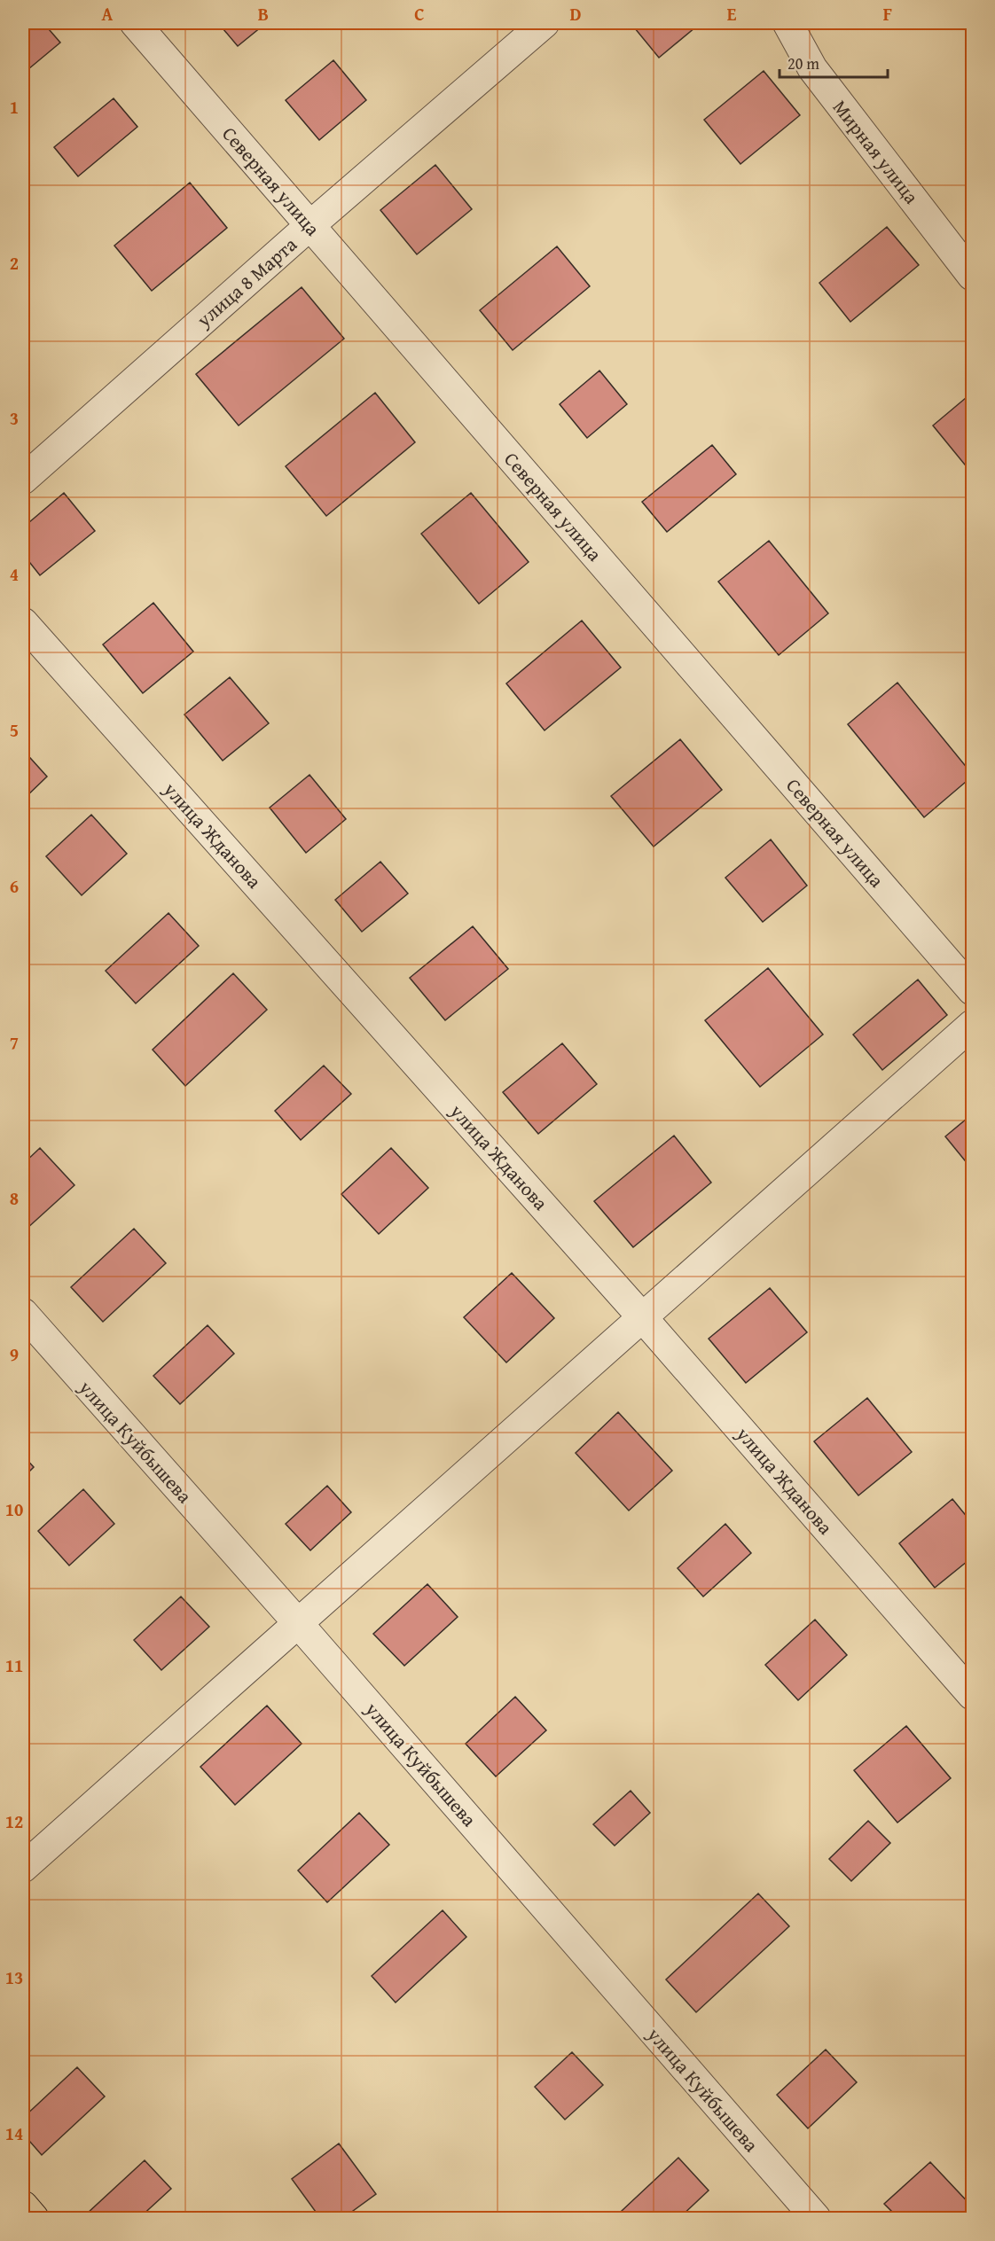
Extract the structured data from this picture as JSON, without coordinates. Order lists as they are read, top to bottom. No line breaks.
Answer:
{"streets":{"street":["Мирная улица","Северная улица","улица 8 Марта","улица Жданова","улица Куйбышева"]},"crossings":[["Северная улица","улица 8 Марта"]],"scale_bar":"20 m","grid":{"columns":["A","B","C","D","E","F"],"rows":["1","2","3","4","5","6","7","8","9","10","11","12","13","14"]}}
